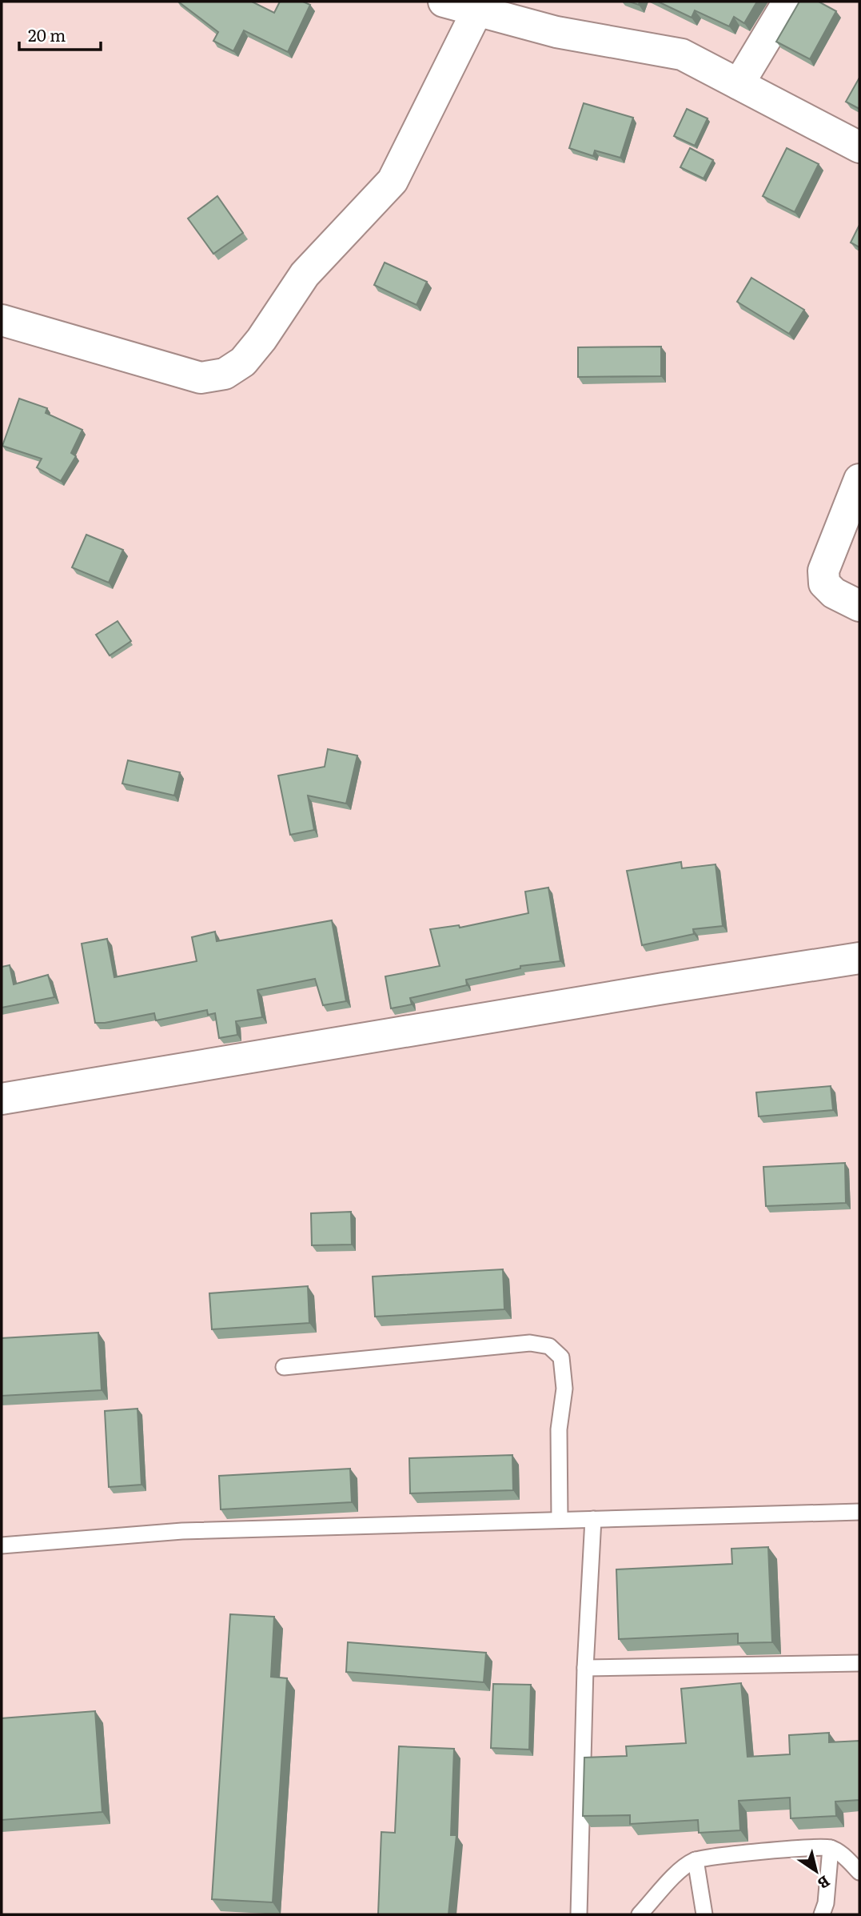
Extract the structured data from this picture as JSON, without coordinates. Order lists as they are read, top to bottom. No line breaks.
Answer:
{"scale_bar":"20 m","north":"bottom right"}
